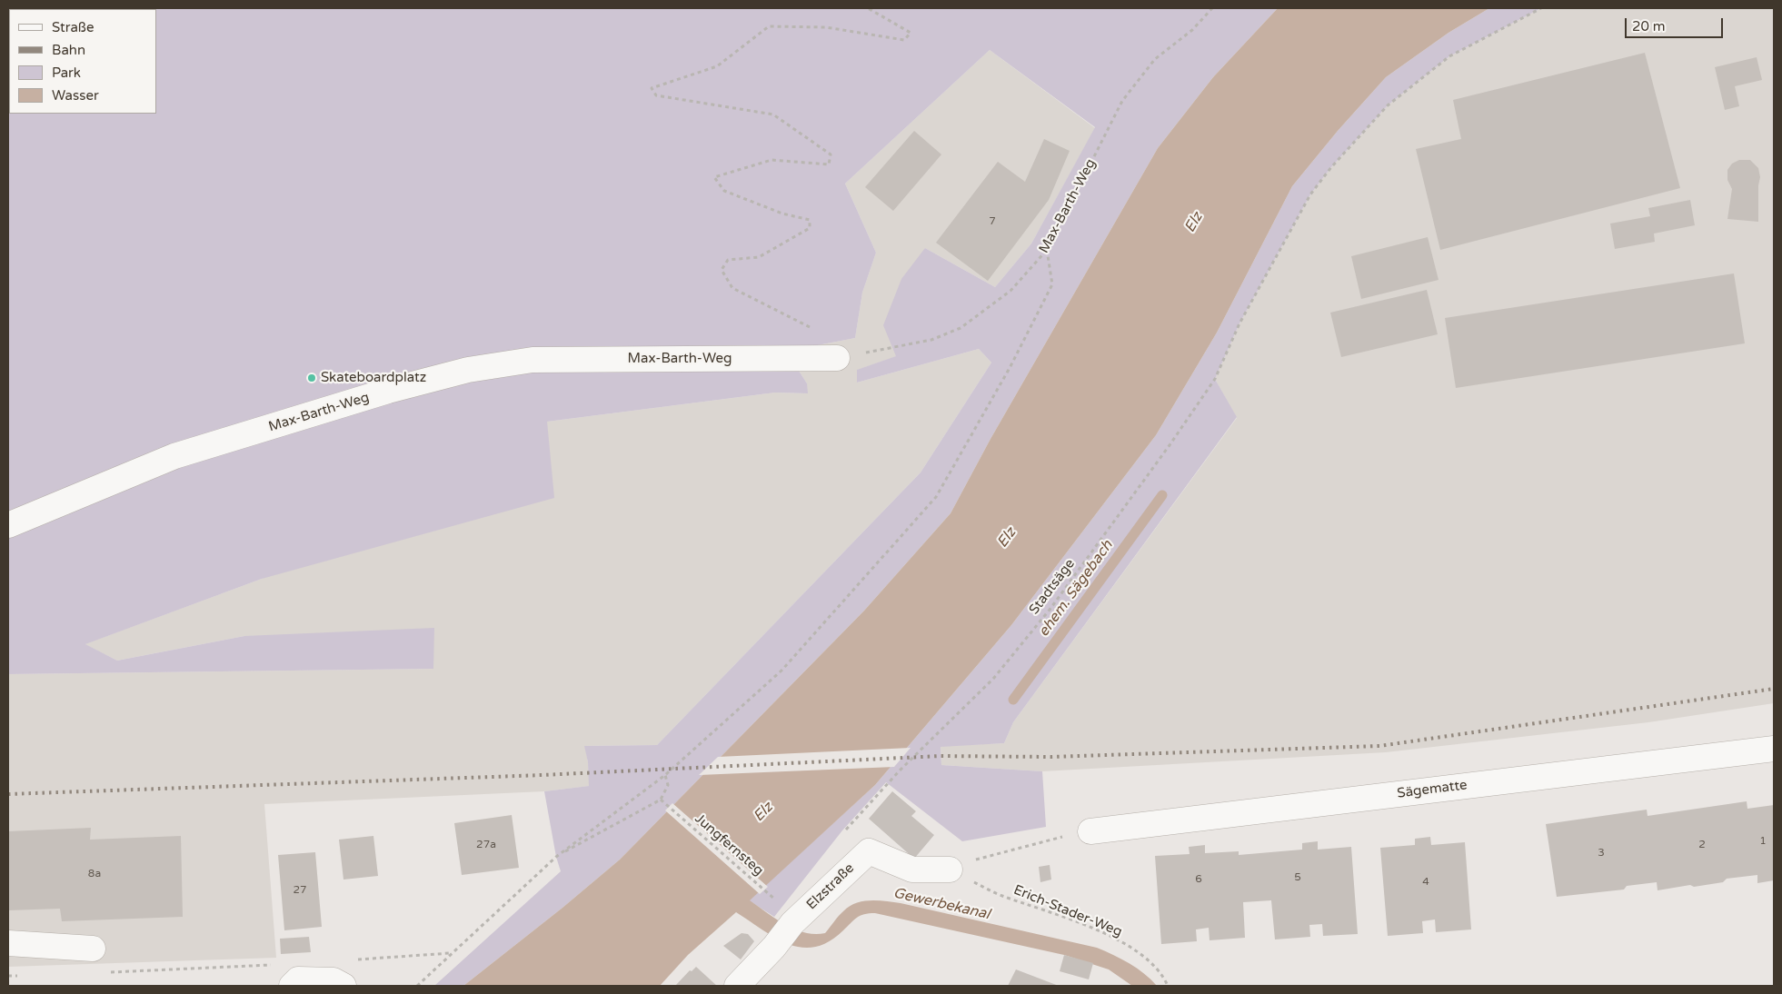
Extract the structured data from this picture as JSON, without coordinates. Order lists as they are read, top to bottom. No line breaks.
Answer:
{"streets":{"street":["Max-Barth-Weg","Sägematte","Elzstraße"],"path":["Stadtsäge","Jungfernsteg","Erich-Stader-Weg"]},"crossings":[["Elzstraße","Erich-Stader-Weg"]],"water":["Elz","ehem. Sägebach","Gewerbekanal"],"places":["Skateboardplatz"],"house_numbers":["7","1","27a","2","3","8a","5","6","4","27"],"legend":["Straße","Bahn","Park","Wasser"],"scale_bar":"20 m"}
